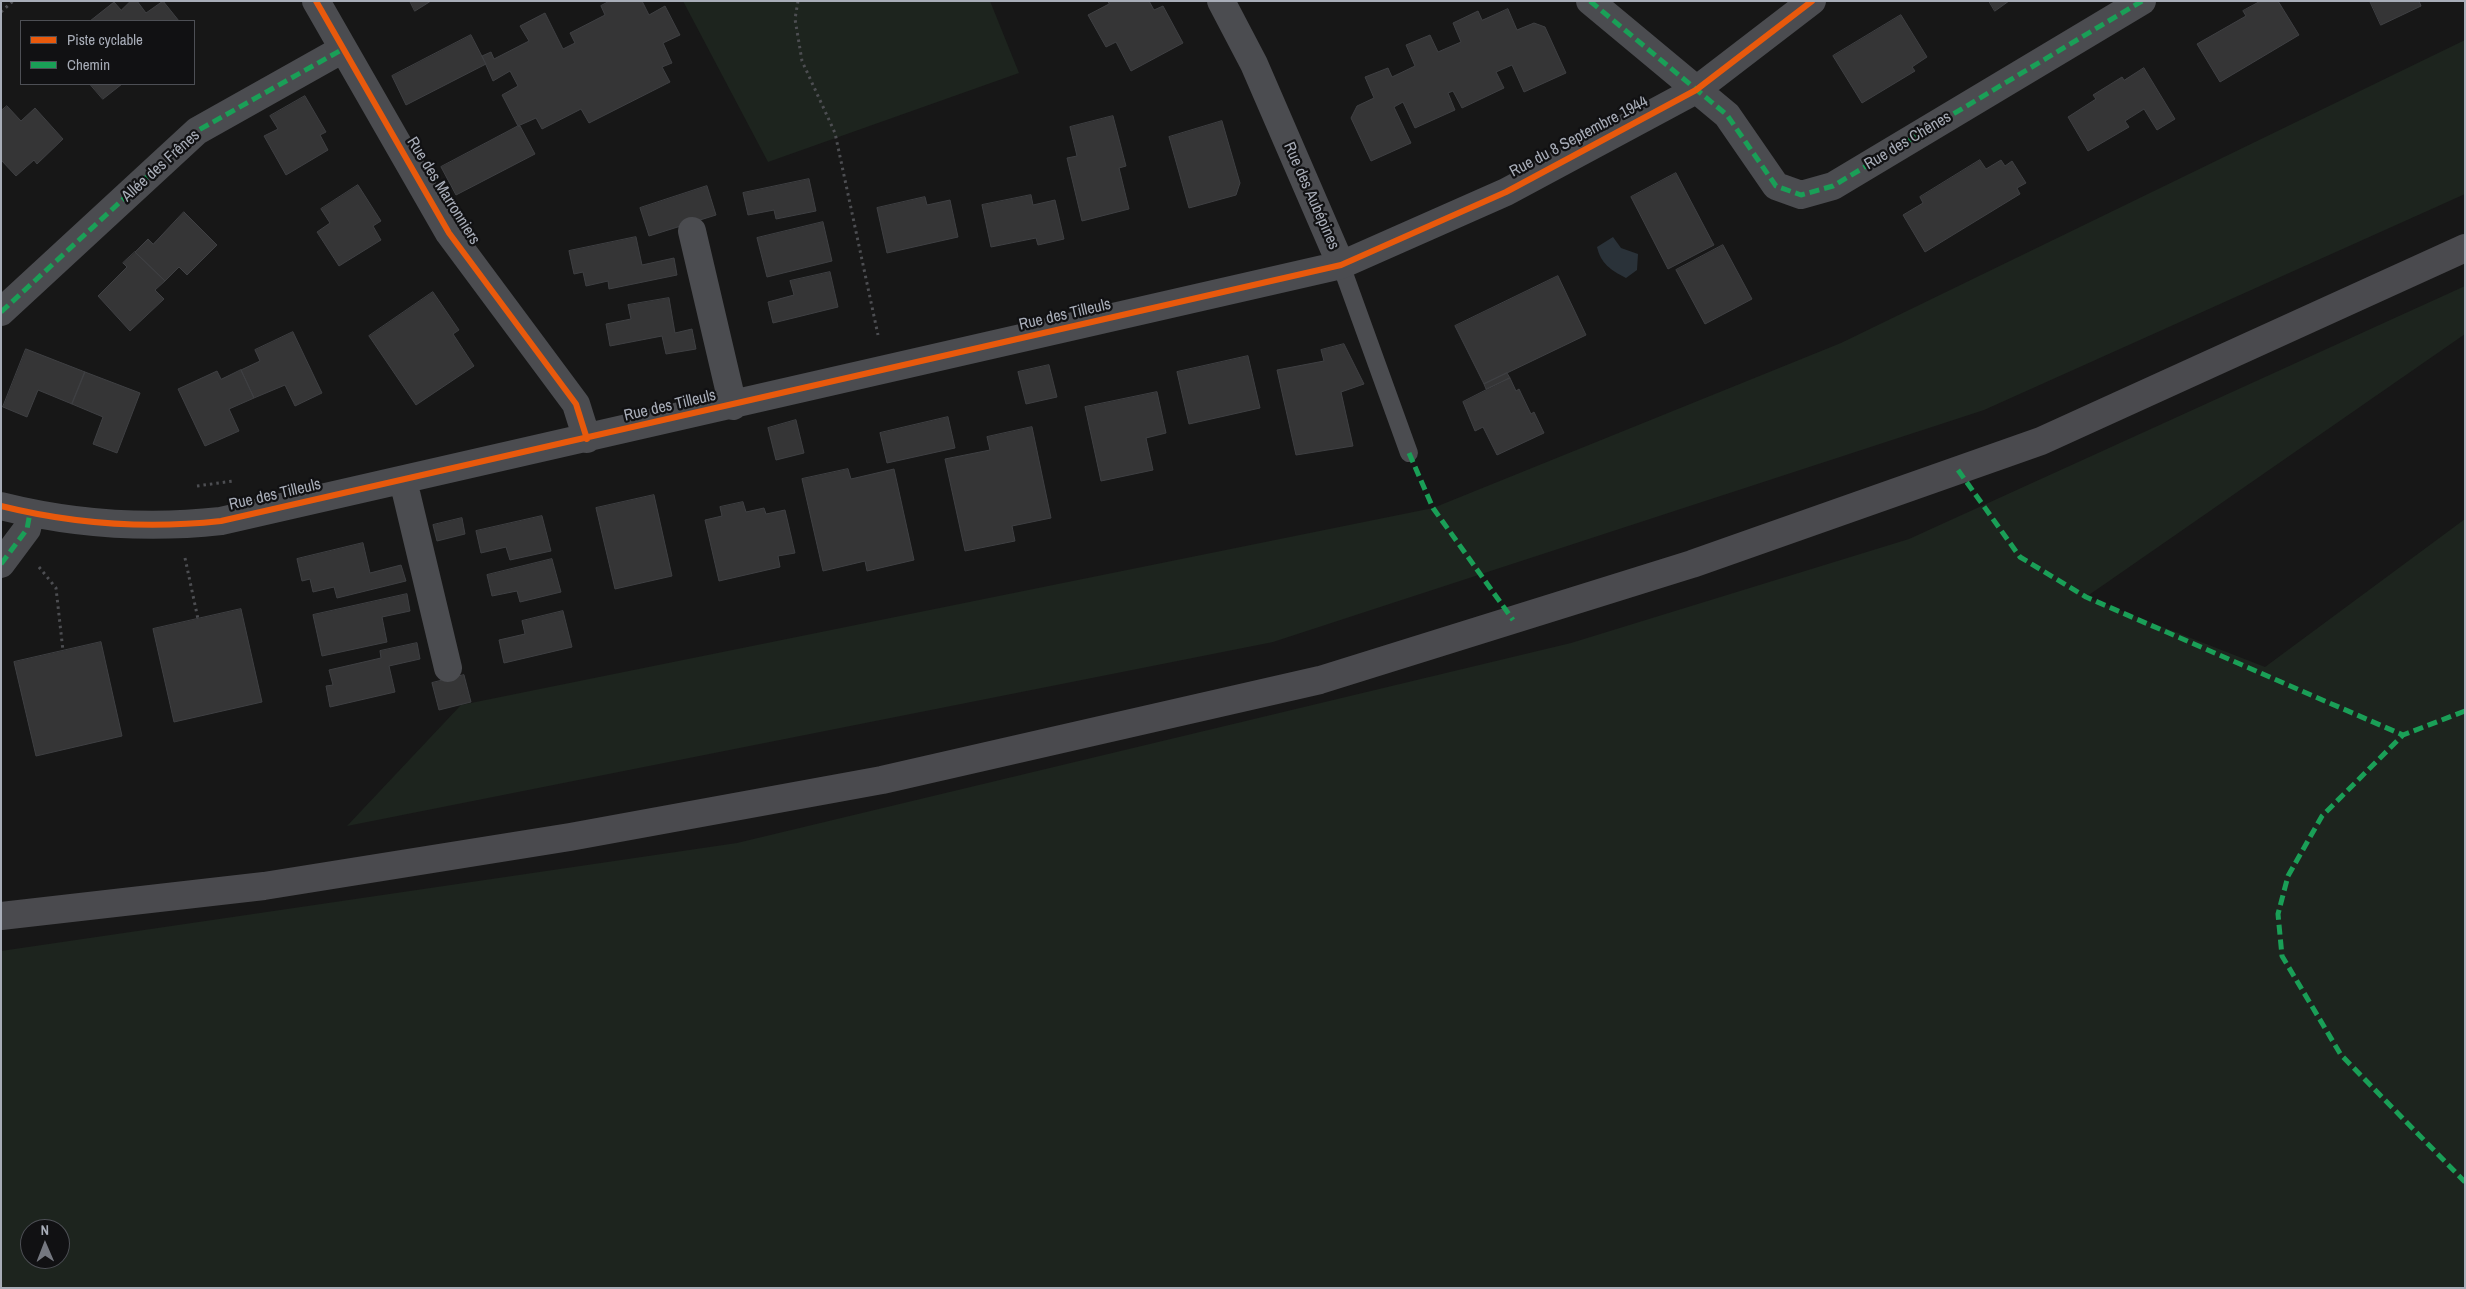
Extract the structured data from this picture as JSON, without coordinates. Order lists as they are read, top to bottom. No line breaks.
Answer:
{"streets":{"street":["Rue du 8 Septembre 1944","Rue des Chênes","Allée des Frênes","Rue des Marronniers","Rue des Aubépines","Rue des Tilleuls"]},"crossings":[["Rue du 8 Septembre 1944","Rue des Chênes"],["Rue du 8 Septembre 1944","Rue des Aubépines"],["Rue du 8 Septembre 1944","Rue des Tilleuls"],["Allée des Frênes","Rue des Marronniers"],["Rue des Marronniers","Rue des Tilleuls"],["Rue des Aubépines","Rue des Tilleuls"]],"legend":["Piste cyclable","Chemin"],"north":"top"}
